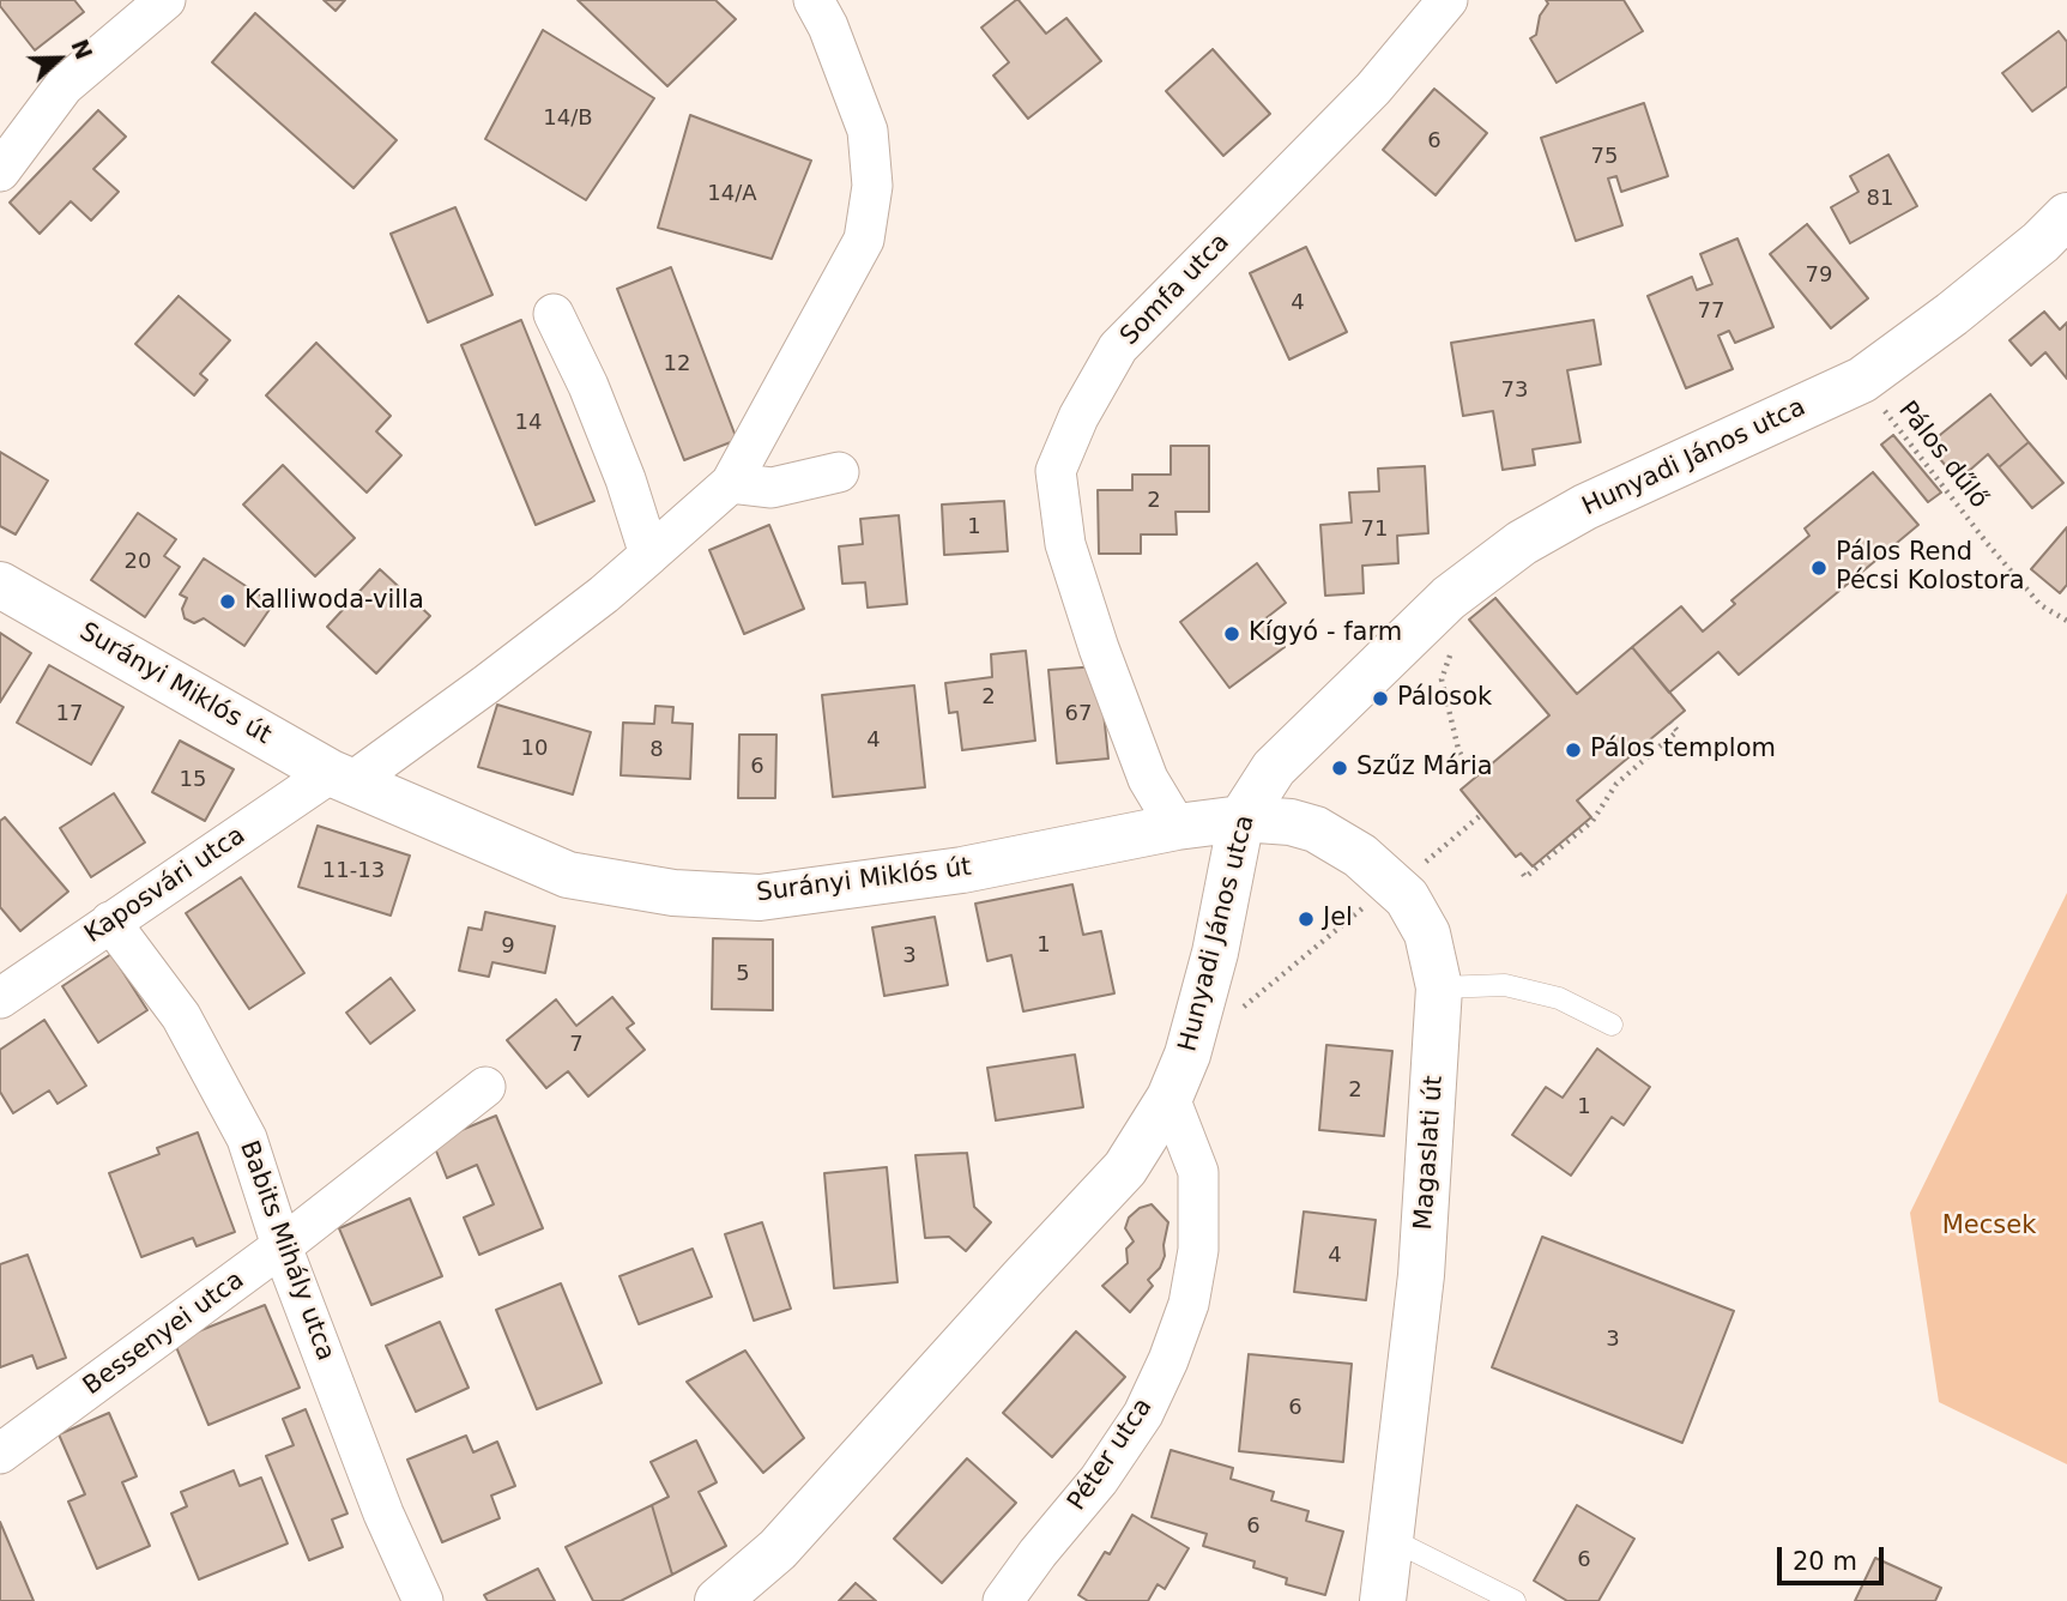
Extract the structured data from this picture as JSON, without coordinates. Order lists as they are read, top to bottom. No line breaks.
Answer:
{"streets":{"street":["Somfa utca","Hunyadi János utca","Surányi Miklós út","Kaposvári utca","Magaslati út","Babits Mihály utca","Bessenyei utca","Péter utca"],"path":["Pálos dűlő"]},"crossings":[["Somfa utca","Surányi Miklós út"],["Pálos dűlő","Hunyadi János utca"],["Hunyadi János utca","Surányi Miklós út"],["Hunyadi János utca","Magaslati út"],["Hunyadi János utca","Péter utca"],["Surányi Miklós út","Kaposvári utca"],["Surányi Miklós út","Magaslati út"],["Kaposvári utca","Babits Mihály utca"],["Babits Mihály utca","Bessenyei utca"]],"parks":["Mecsek"],"places":["Pálos Rend Pécsi Kolostora","Kalliwoda-villa","Kígyó - farm","Pálosok","Pálos templom","Szűz Mária","Jel"],"house_numbers":["14/B","6","75","14/A","81","79","4","77","12","73","14","2","1","71","20","2","17","67","4","10","8","6","15","11-13","1","9","3","5","7","2","1","4","3","6","6","6"],"scale_bar":"20 m","north":"right"}
